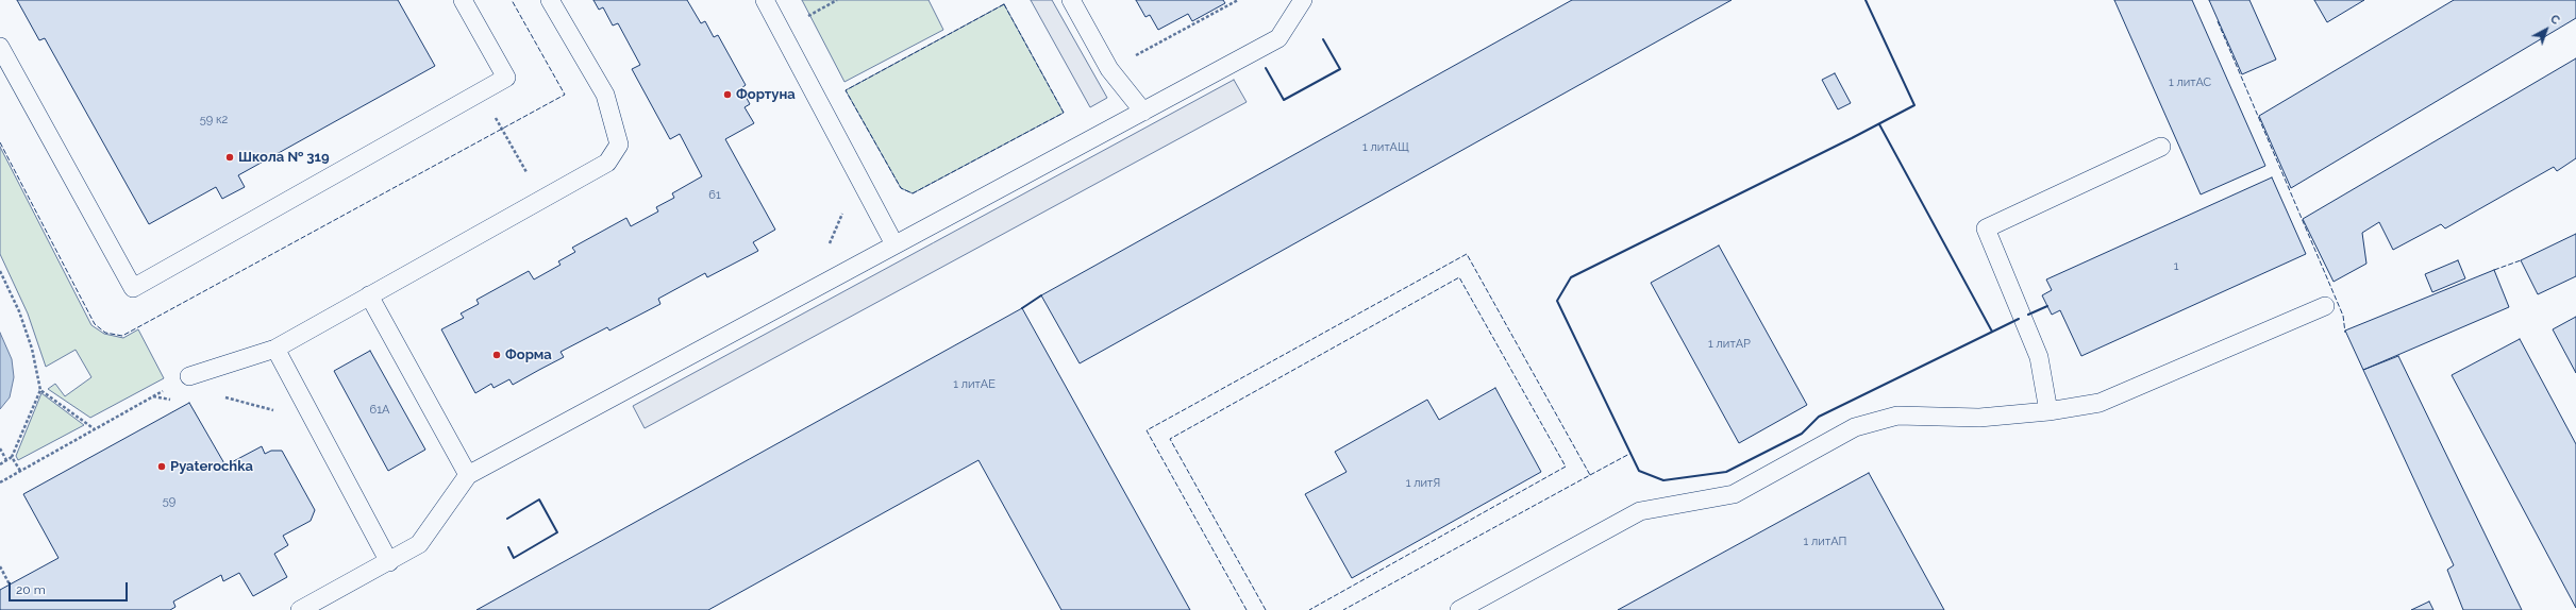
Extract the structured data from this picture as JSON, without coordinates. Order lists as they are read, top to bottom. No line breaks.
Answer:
{"places":["Фортуна","Школа № 319","Форма","Pyaterochka"],"house_numbers":["1 литАС","59 к2","1 литАЩ","61","1","1 литАР","1 литАЕ","61А","1 литЯ","59","1 литАП"],"scale_bar":"20 m","north":"top right"}
